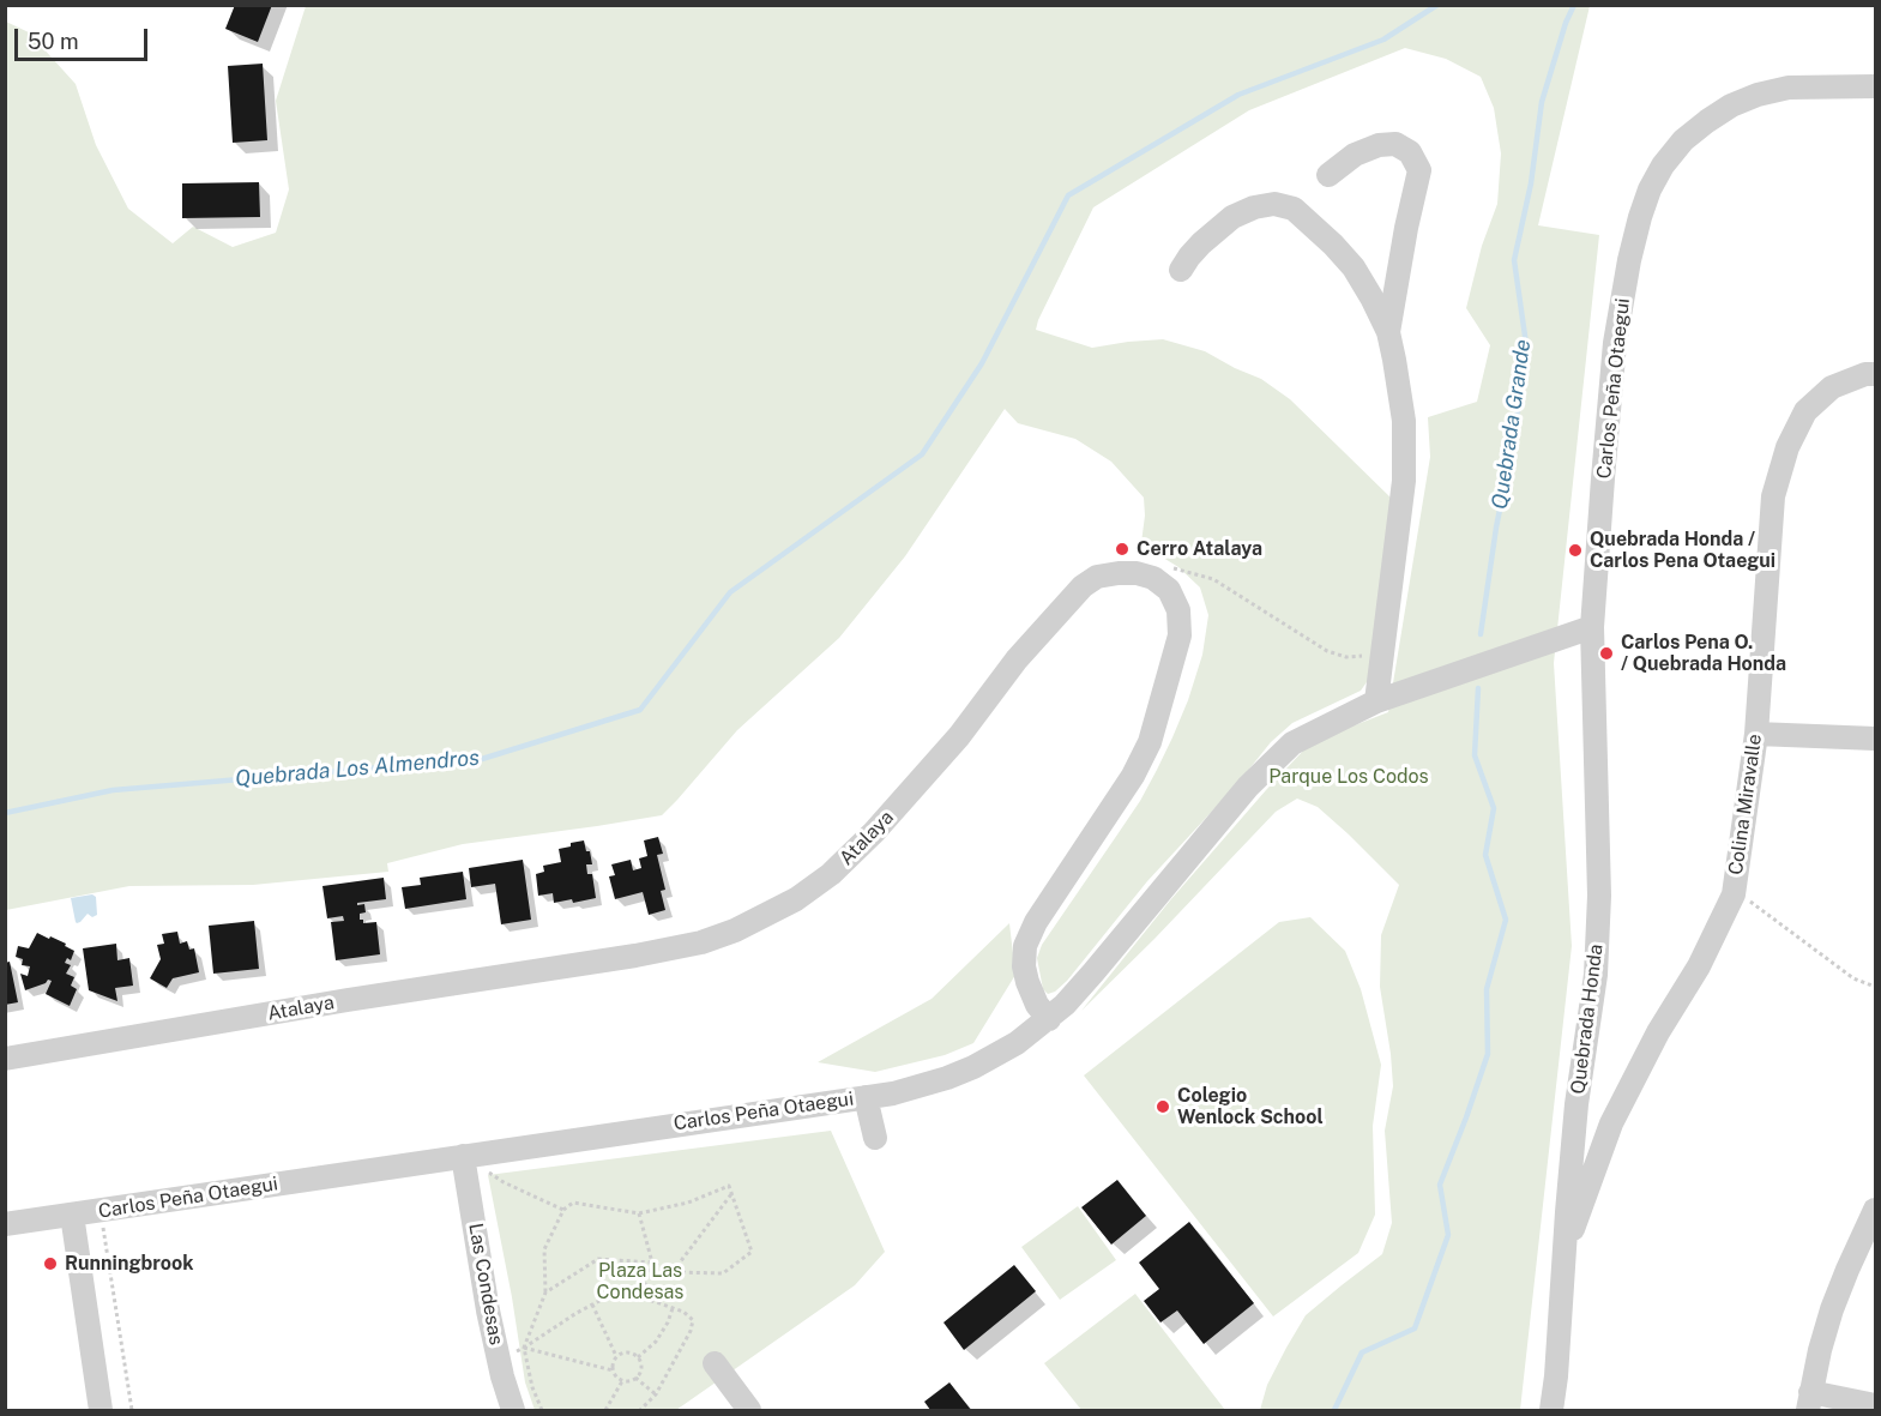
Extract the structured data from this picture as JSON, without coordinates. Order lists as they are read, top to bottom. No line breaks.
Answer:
{"streets":{"street":["Carlos Peña Otaegui","Colina Miravalle","Atalaya","Quebrada Honda","Las Condesas"]},"crossings":[["Carlos Peña Otaegui","Quebrada Honda"],["Carlos Peña Otaegui","Las Condesas"],["Colina Miravalle","Quebrada Honda"]],"water":["Quebrada Grande","Quebrada Los Almendros"],"parks":["Parque Los Codos","Plaza Las Condesas"],"places":["Cerro Atalaya","Quebrada Honda / Carlos Pena Otaegui","Carlos Pena O. / Quebrada Honda","Colegio Wenlock School","Runningbrook"],"scale_bar":"50 m"}
